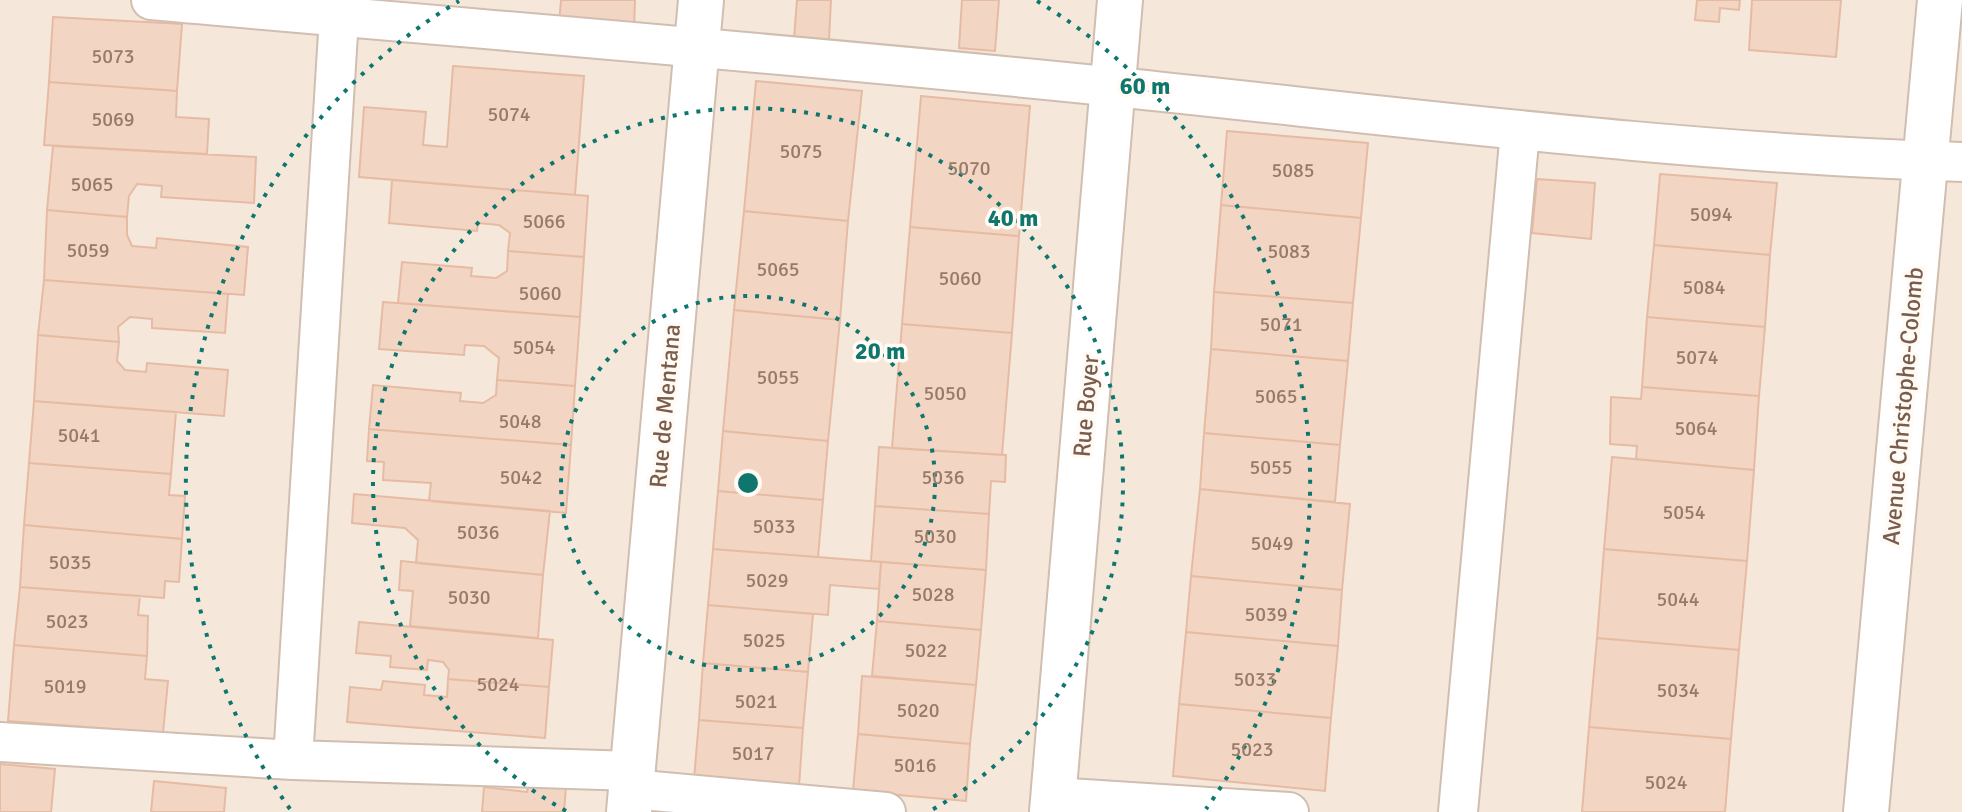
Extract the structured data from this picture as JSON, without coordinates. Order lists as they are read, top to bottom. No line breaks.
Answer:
{"streets":{"street":["Rue de Mentana","Rue Boyer","Avenue Christophe-Colomb"]},"house_numbers":["5073","5074","5069","5075","5070","5085","5065","5094","5066","5059","5083","5065","5060","5084","5060","5071","5054","5074","5055","5050","5065","5048","5064","5041","5055","5042","5036","5054","5033","5036","5030","5049","5035","5029","5028","5030","5044","5039","5023","5025","5022","5033","5024","5019","5034","5021","5020","5023","5017","5016","5024"],"rings":["60 m","40 m","20 m"]}
